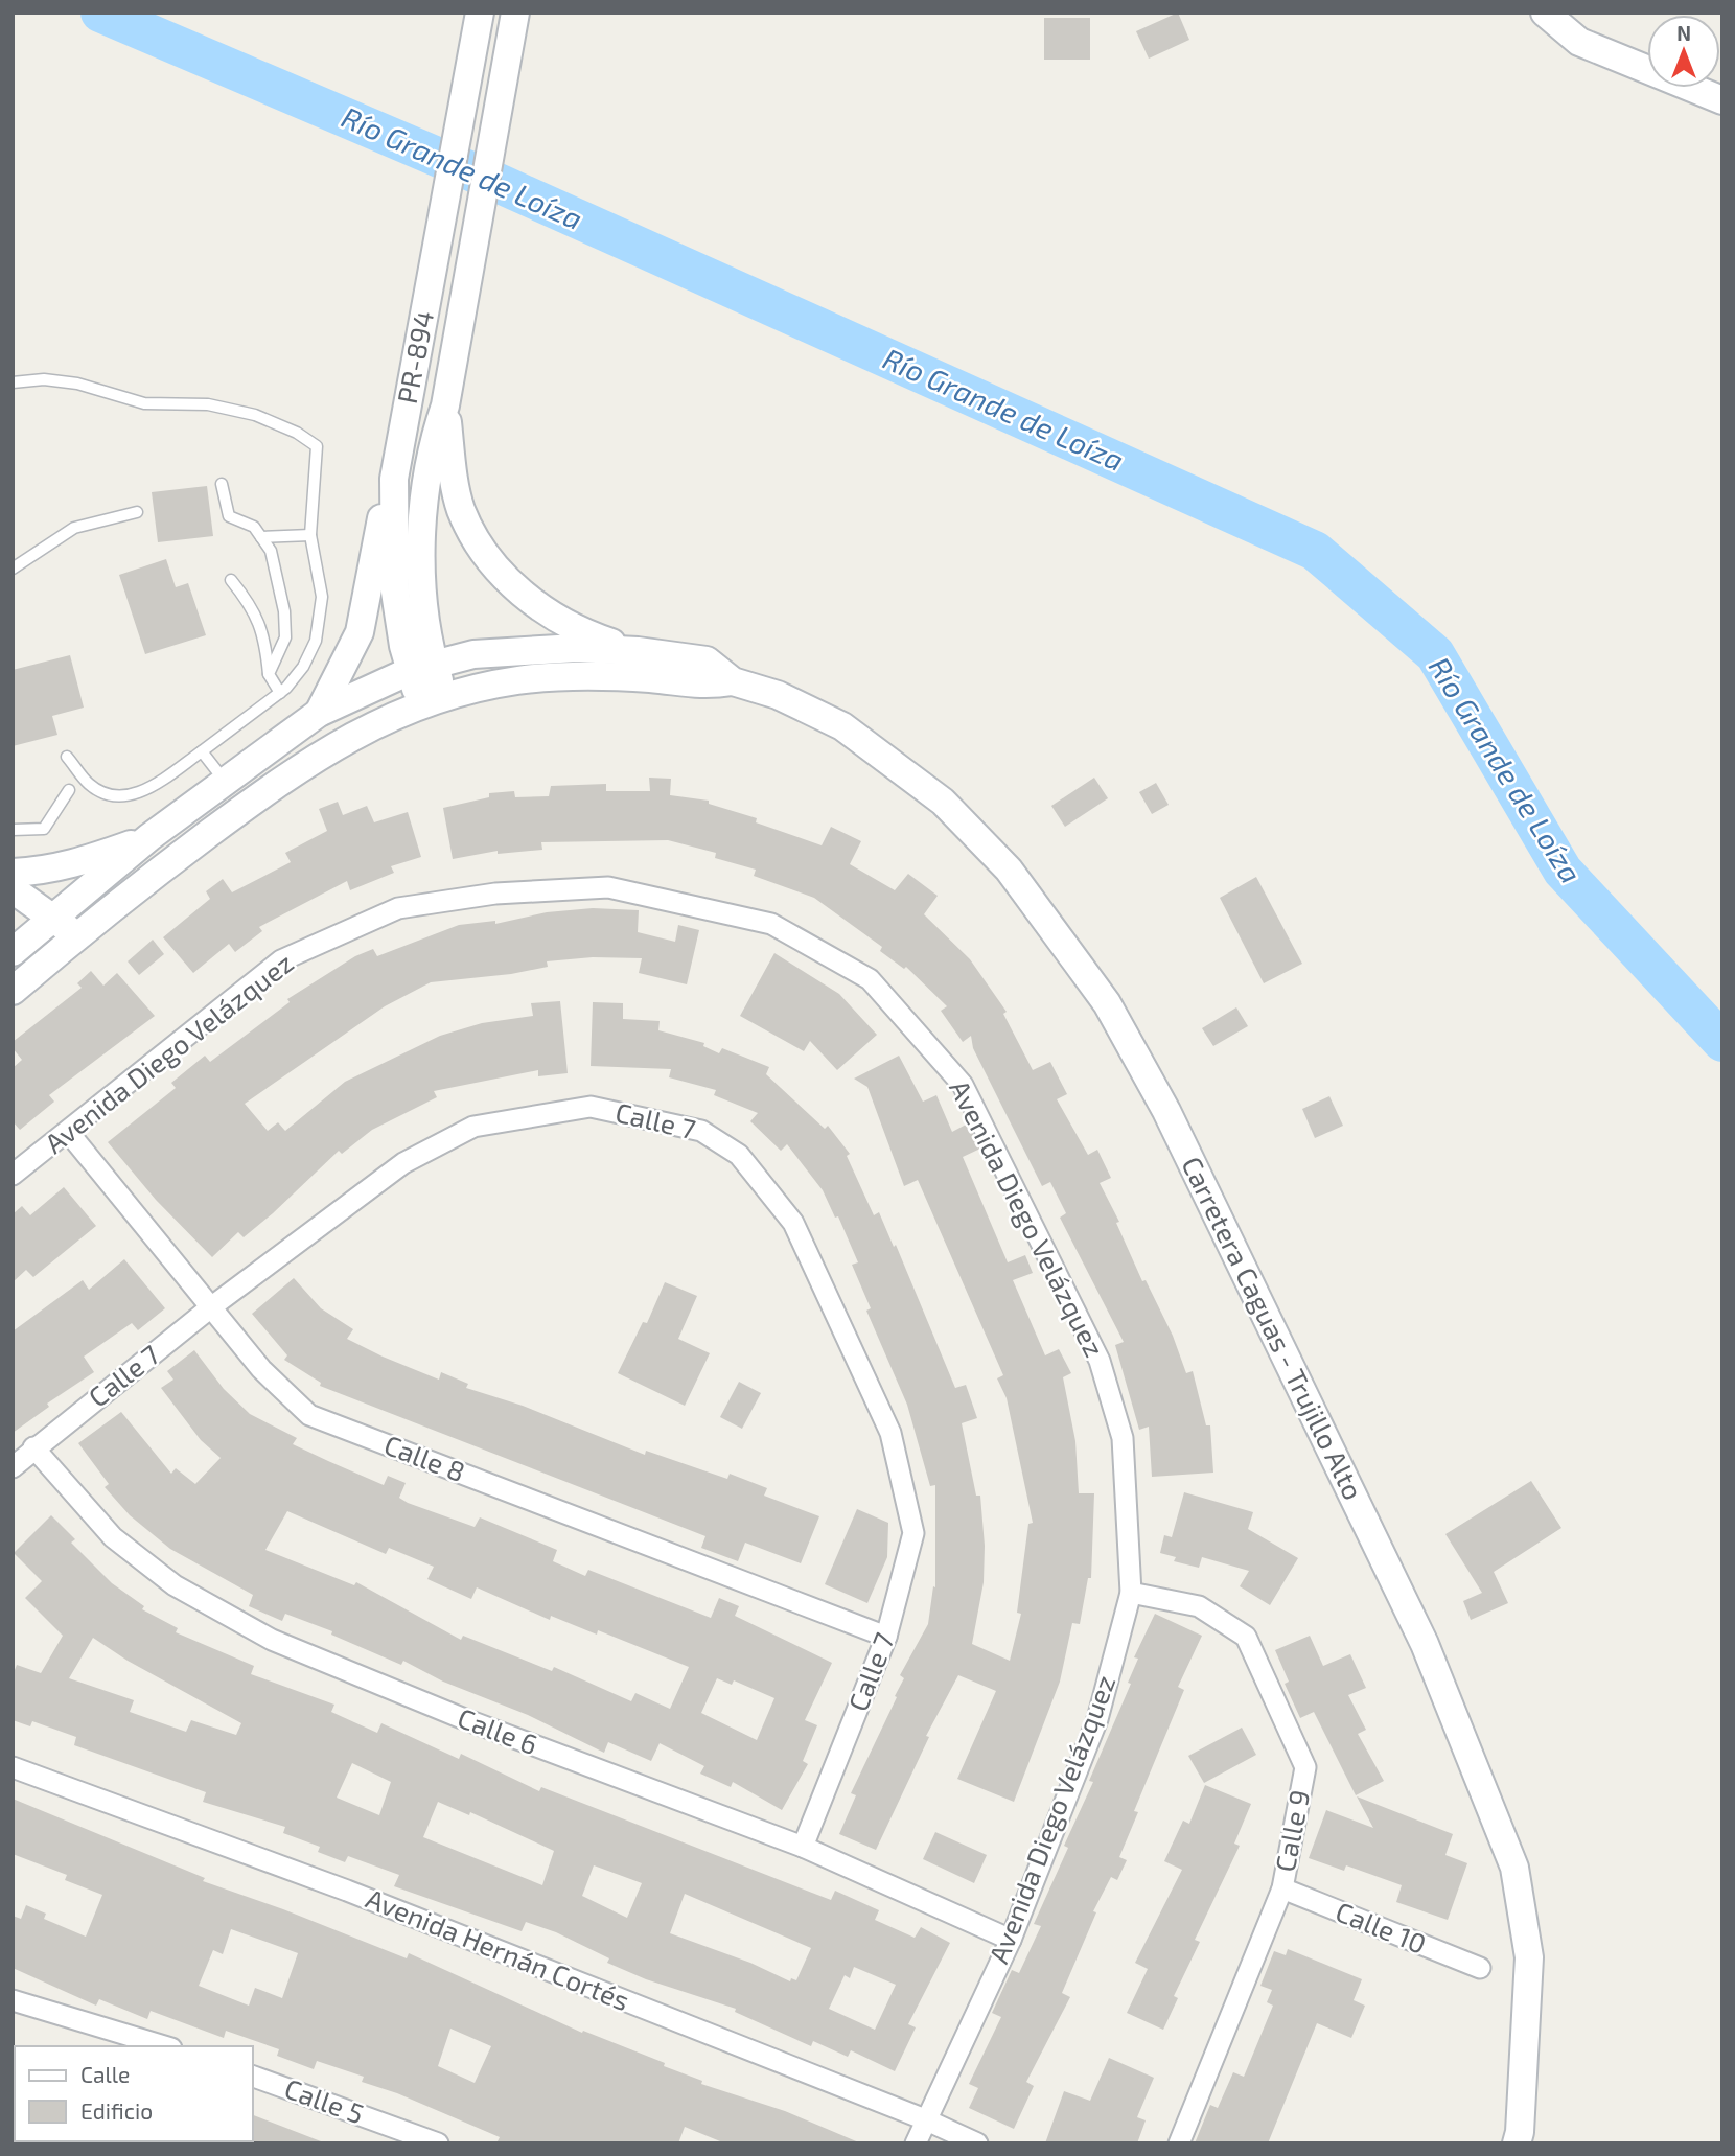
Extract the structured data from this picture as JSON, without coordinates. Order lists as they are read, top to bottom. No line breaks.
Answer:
{"streets":{"street":["PR-894","Avenida Diego Velázquez","Calle 7","Carretera Caguas - Trujillo Alto","Calle 8","Calle 6","Calle 9","Calle 10","Avenida Hernán Cortés","Calle 5"]},"crossings":[["PR-894","Carretera Caguas - Trujillo Alto"],["Avenida Diego Velázquez","Calle 8"],["Avenida Diego Velázquez","Calle 6"],["Avenida Diego Velázquez","Calle 9"],["Avenida Diego Velázquez","Avenida Hernán Cortés"],["Calle 7","Calle 8"],["Calle 7","Calle 6"],["Calle 9","Calle 10"]],"water":["Río Grande de Loíza"],"legend":["Calle","Edificio"],"north":"top"}
